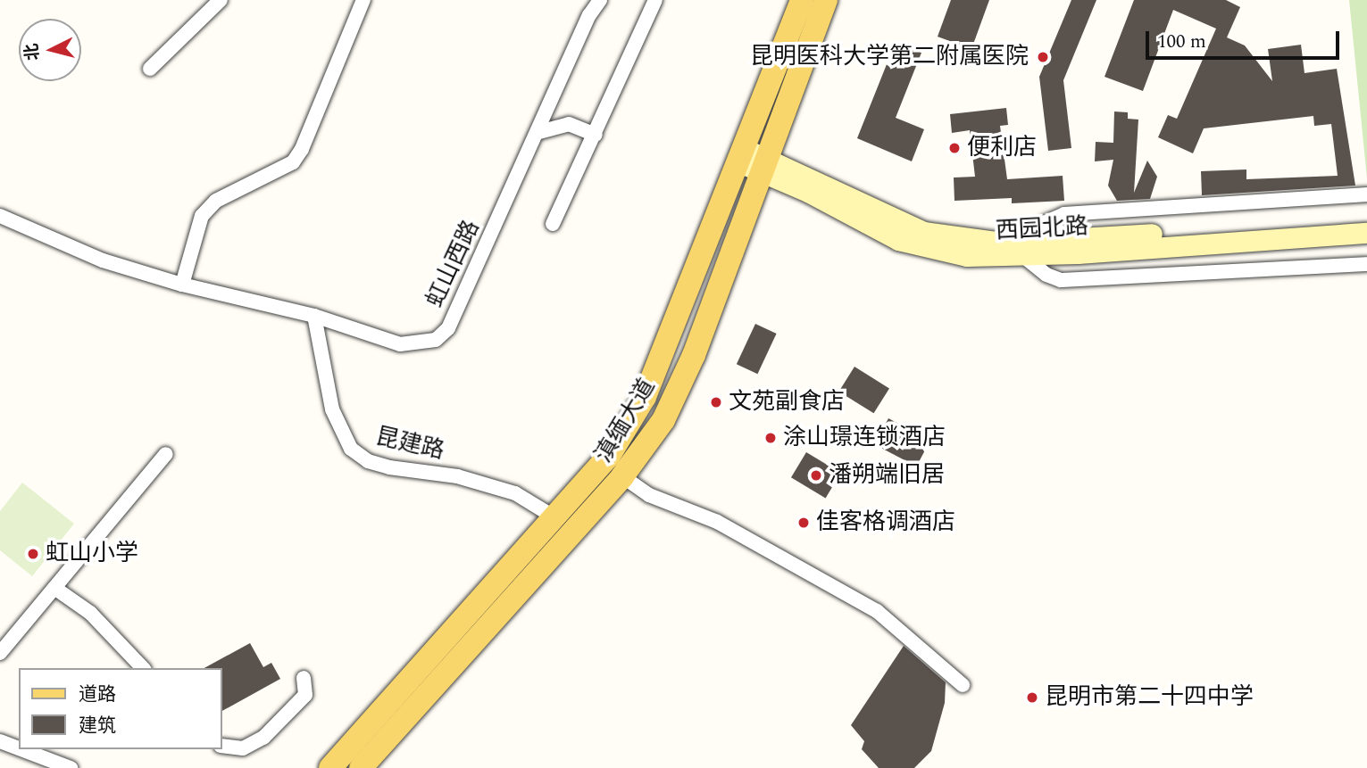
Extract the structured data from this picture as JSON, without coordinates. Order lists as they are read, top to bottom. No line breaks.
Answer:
{"streets":{"main road":["西园北路","滇缅大道"],"street":["虹山西路","昆建路"]},"crossings":[["西园北路","滇缅大道"],["虹山西路","昆建路"],["滇缅大道","昆建路"]],"places":["昆明医科大学第二附属医院","便利店","文苑副食店","涂山璟连锁酒店","潘朔端旧居","佳客格调酒店","虹山小学","昆明市第二十四中学"],"legend":["道路","建筑"],"scale_bar":"100 m","north":"left"}
